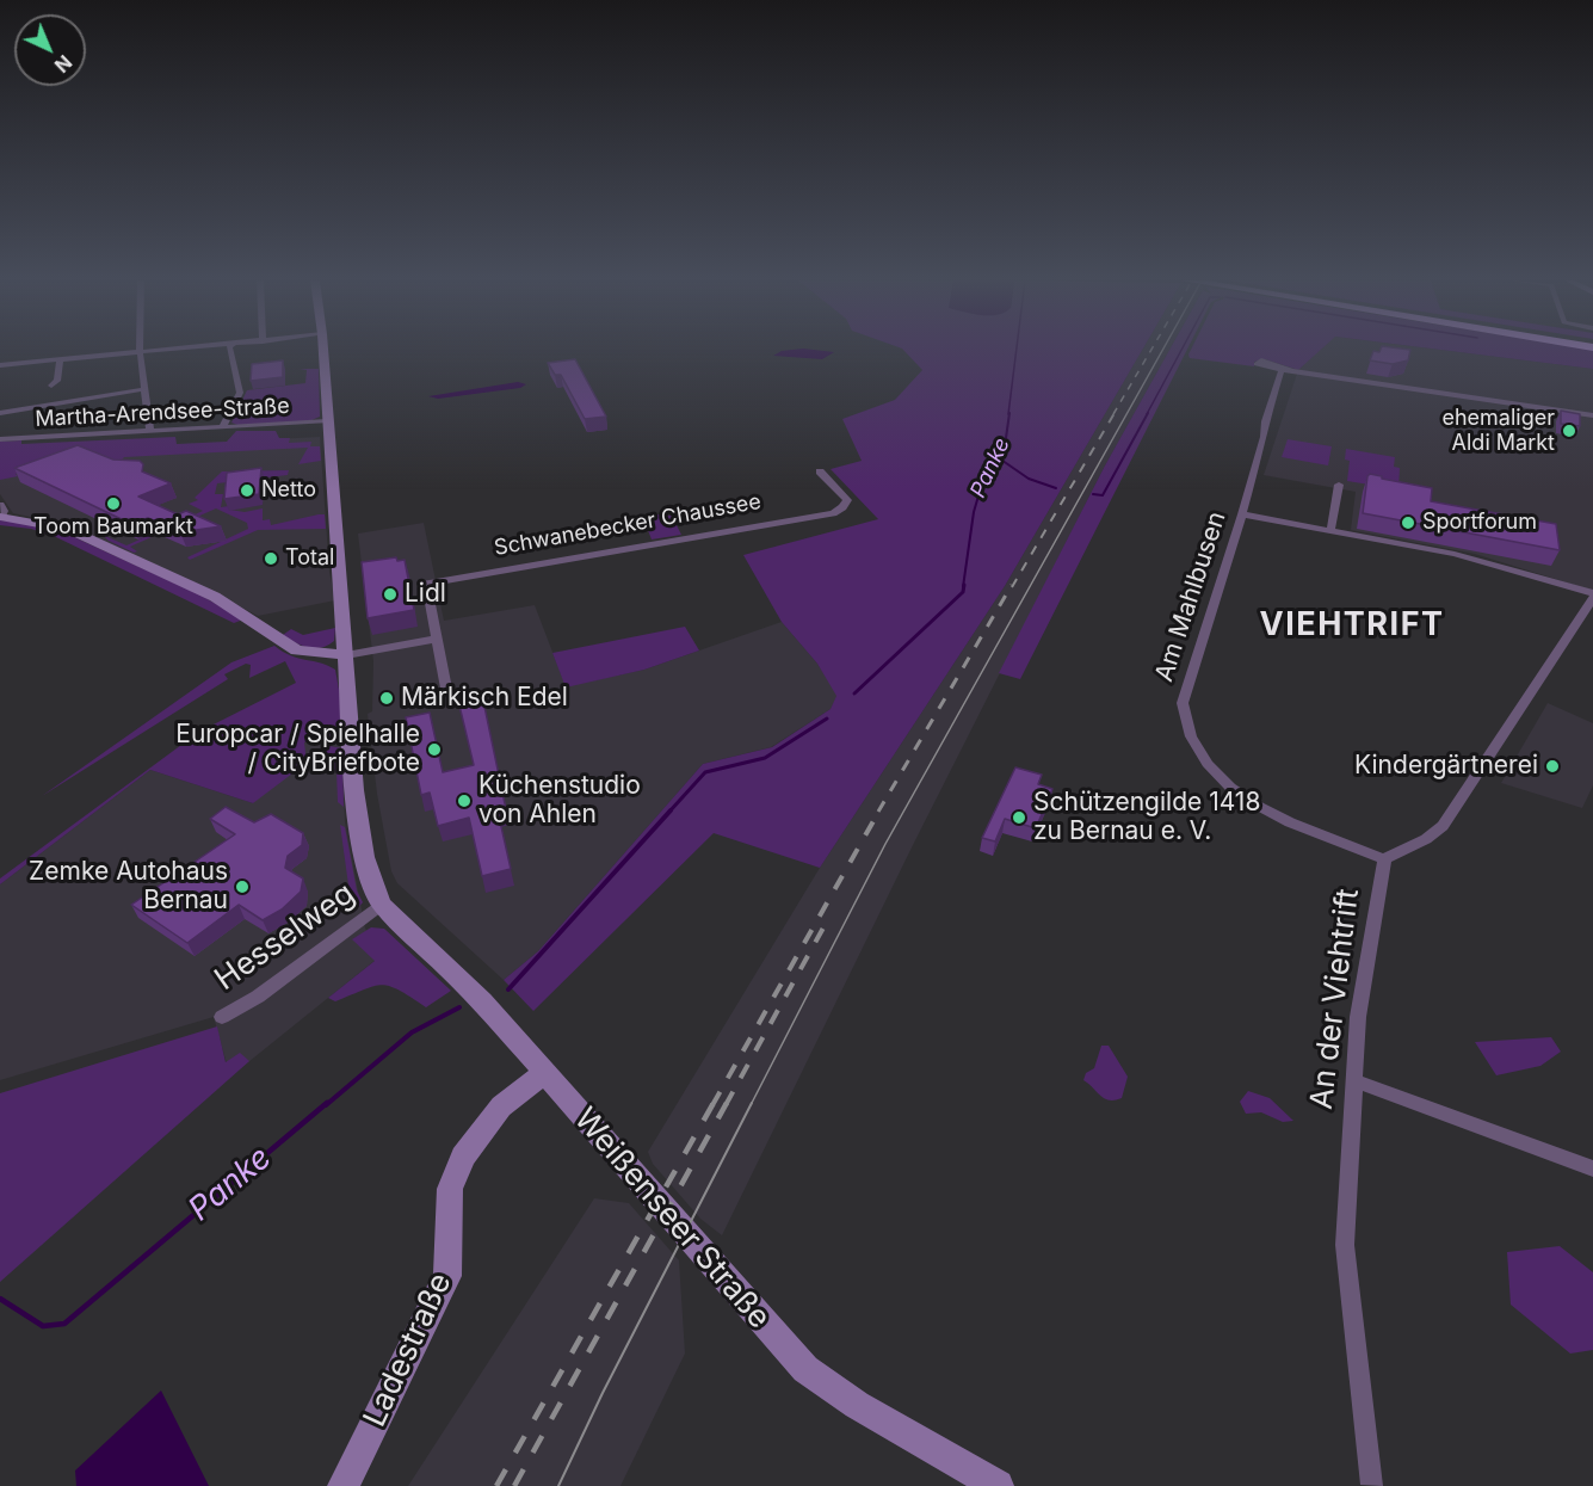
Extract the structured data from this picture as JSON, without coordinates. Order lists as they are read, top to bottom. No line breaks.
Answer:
{"streets":{"main road":["Weißenseer Straße","Ladestraße"],"street":["Martha-Arendsee-Straße","Schwanebecker Chaussee","Am Mahlbusen","Hesselweg","An der Viehtrift"]},"crossings":[["Am Mahlbusen","An der Viehtrift"],["Hesselweg","Weißenseer Straße"],["Weißenseer Straße","Ladestraße"]],"districts":["VIEHTRIFT"],"water":["Panke"],"places":["ehemaliger Aldi Markt","Netto","Toom Baumarkt","Sportforum","Total","Lidl","Märkisch Edel","Europcar / Spielhalle / CityBriefbote","Kindergärtnerei","Küchenstudio von Ahlen","Schützengilde 1418 zu Bernau e. V.","Zemke Autohaus Bernau"],"north":"bottom right"}
